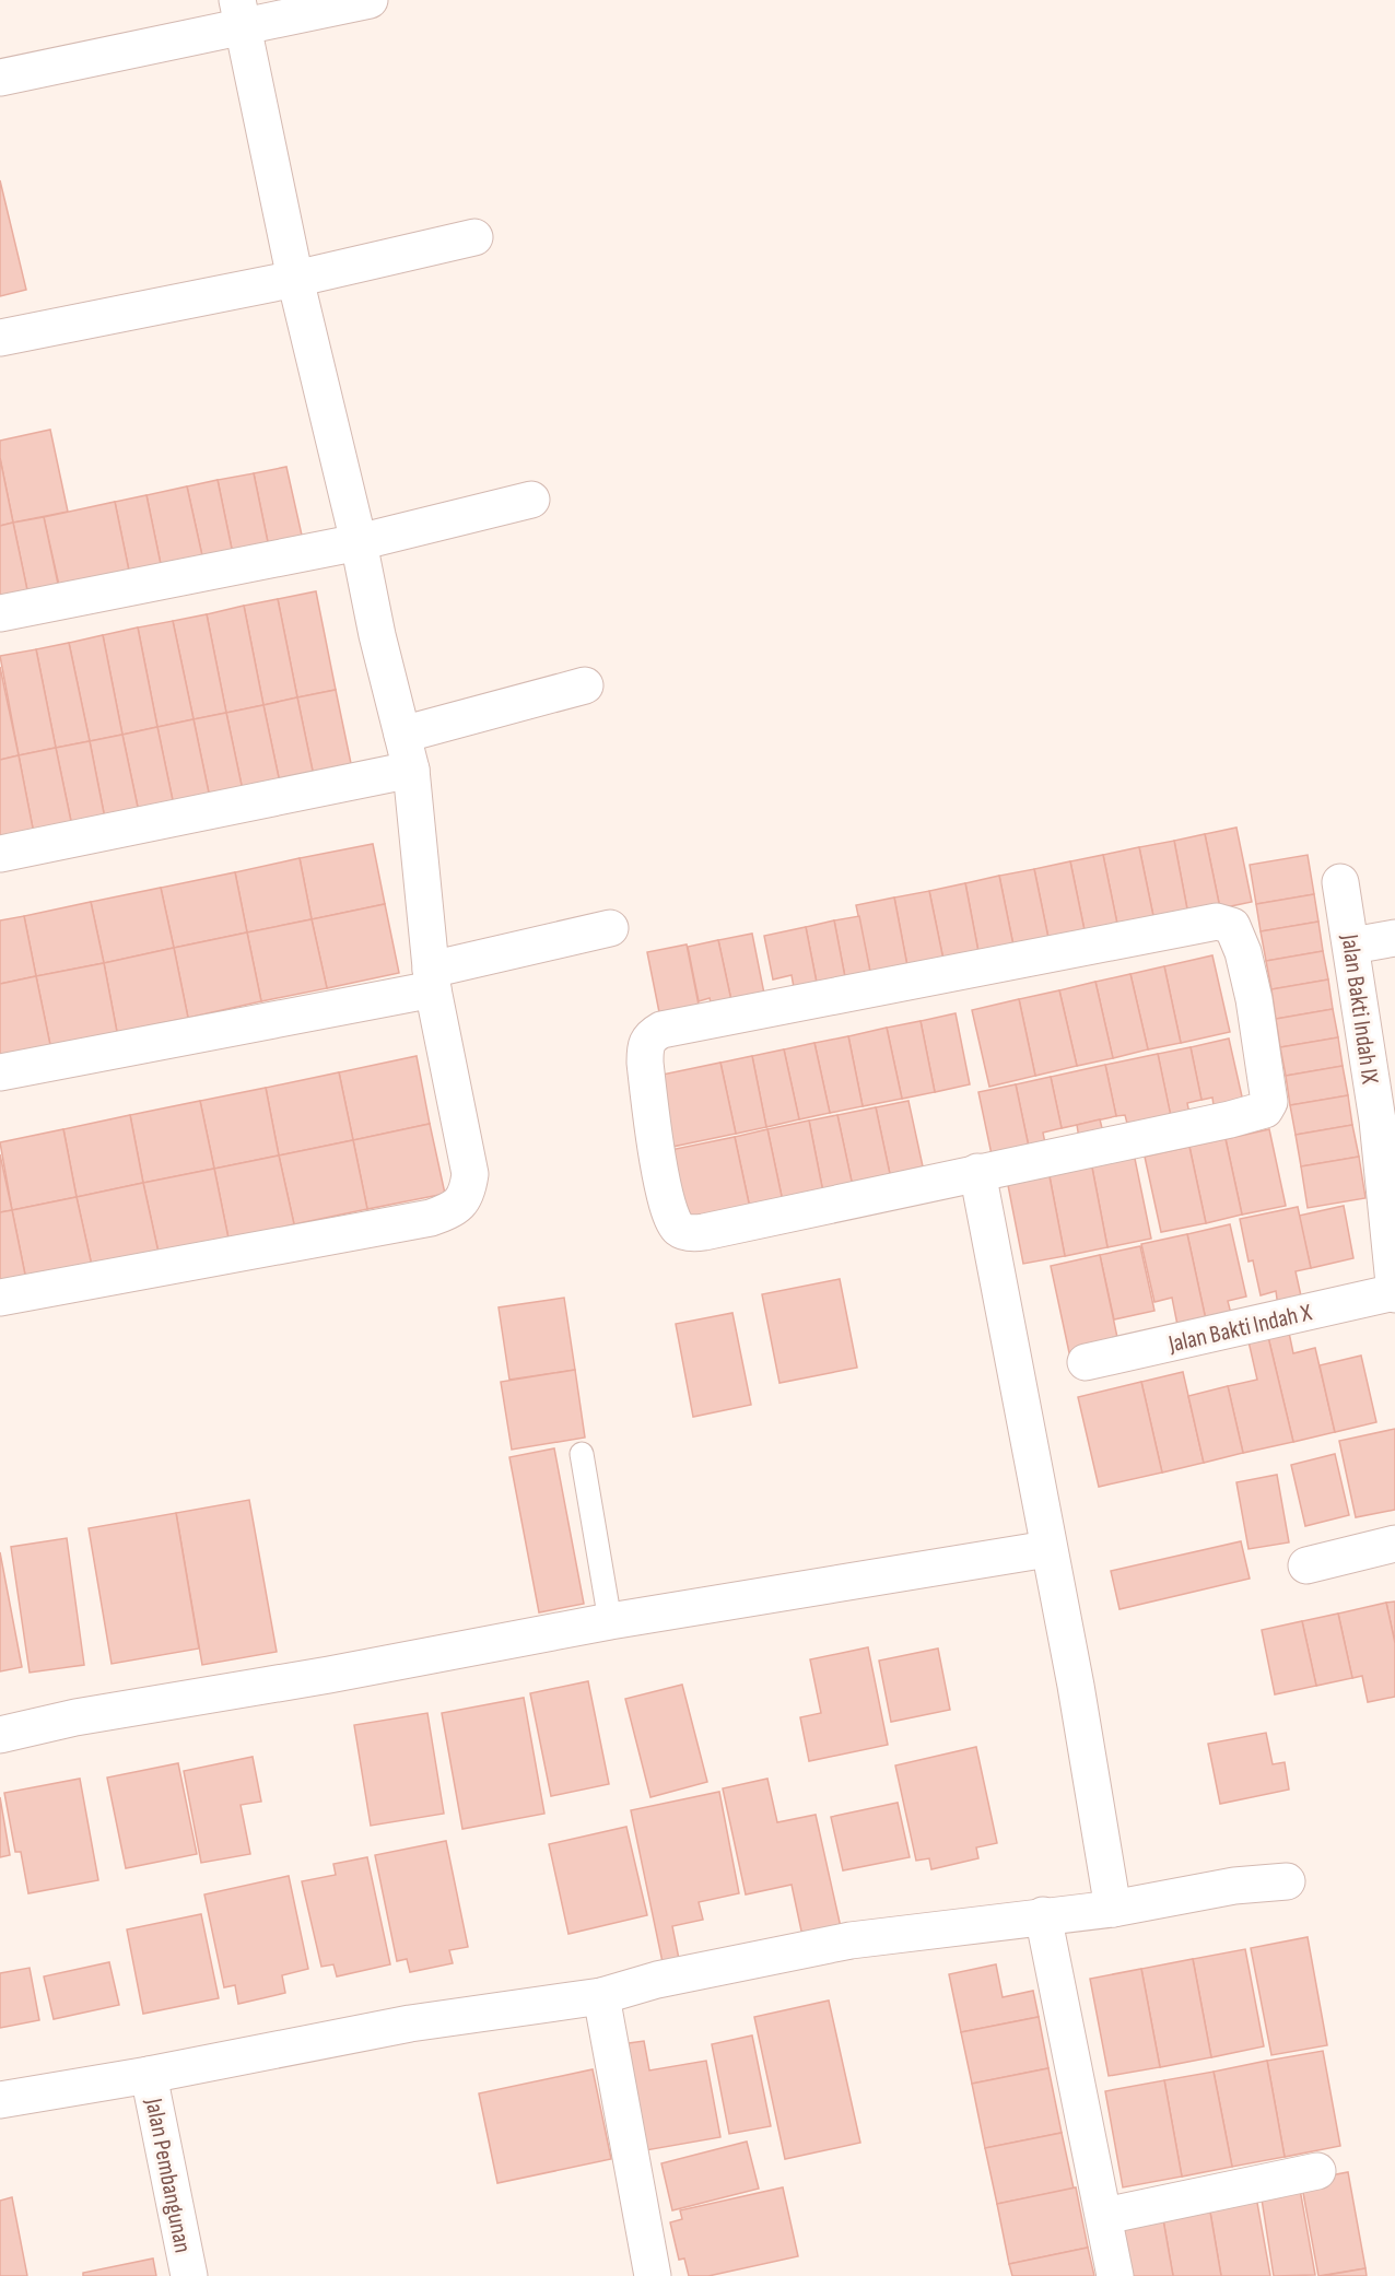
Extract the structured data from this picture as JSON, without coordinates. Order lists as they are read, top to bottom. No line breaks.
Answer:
{"streets":{"street":["Jalan Bakti Indah IX","Jalan Bakti Indah X","Jalan Pembangunan"]},"crossings":[["Jalan Bakti Indah IX","Jalan Bakti Indah X"]]}
